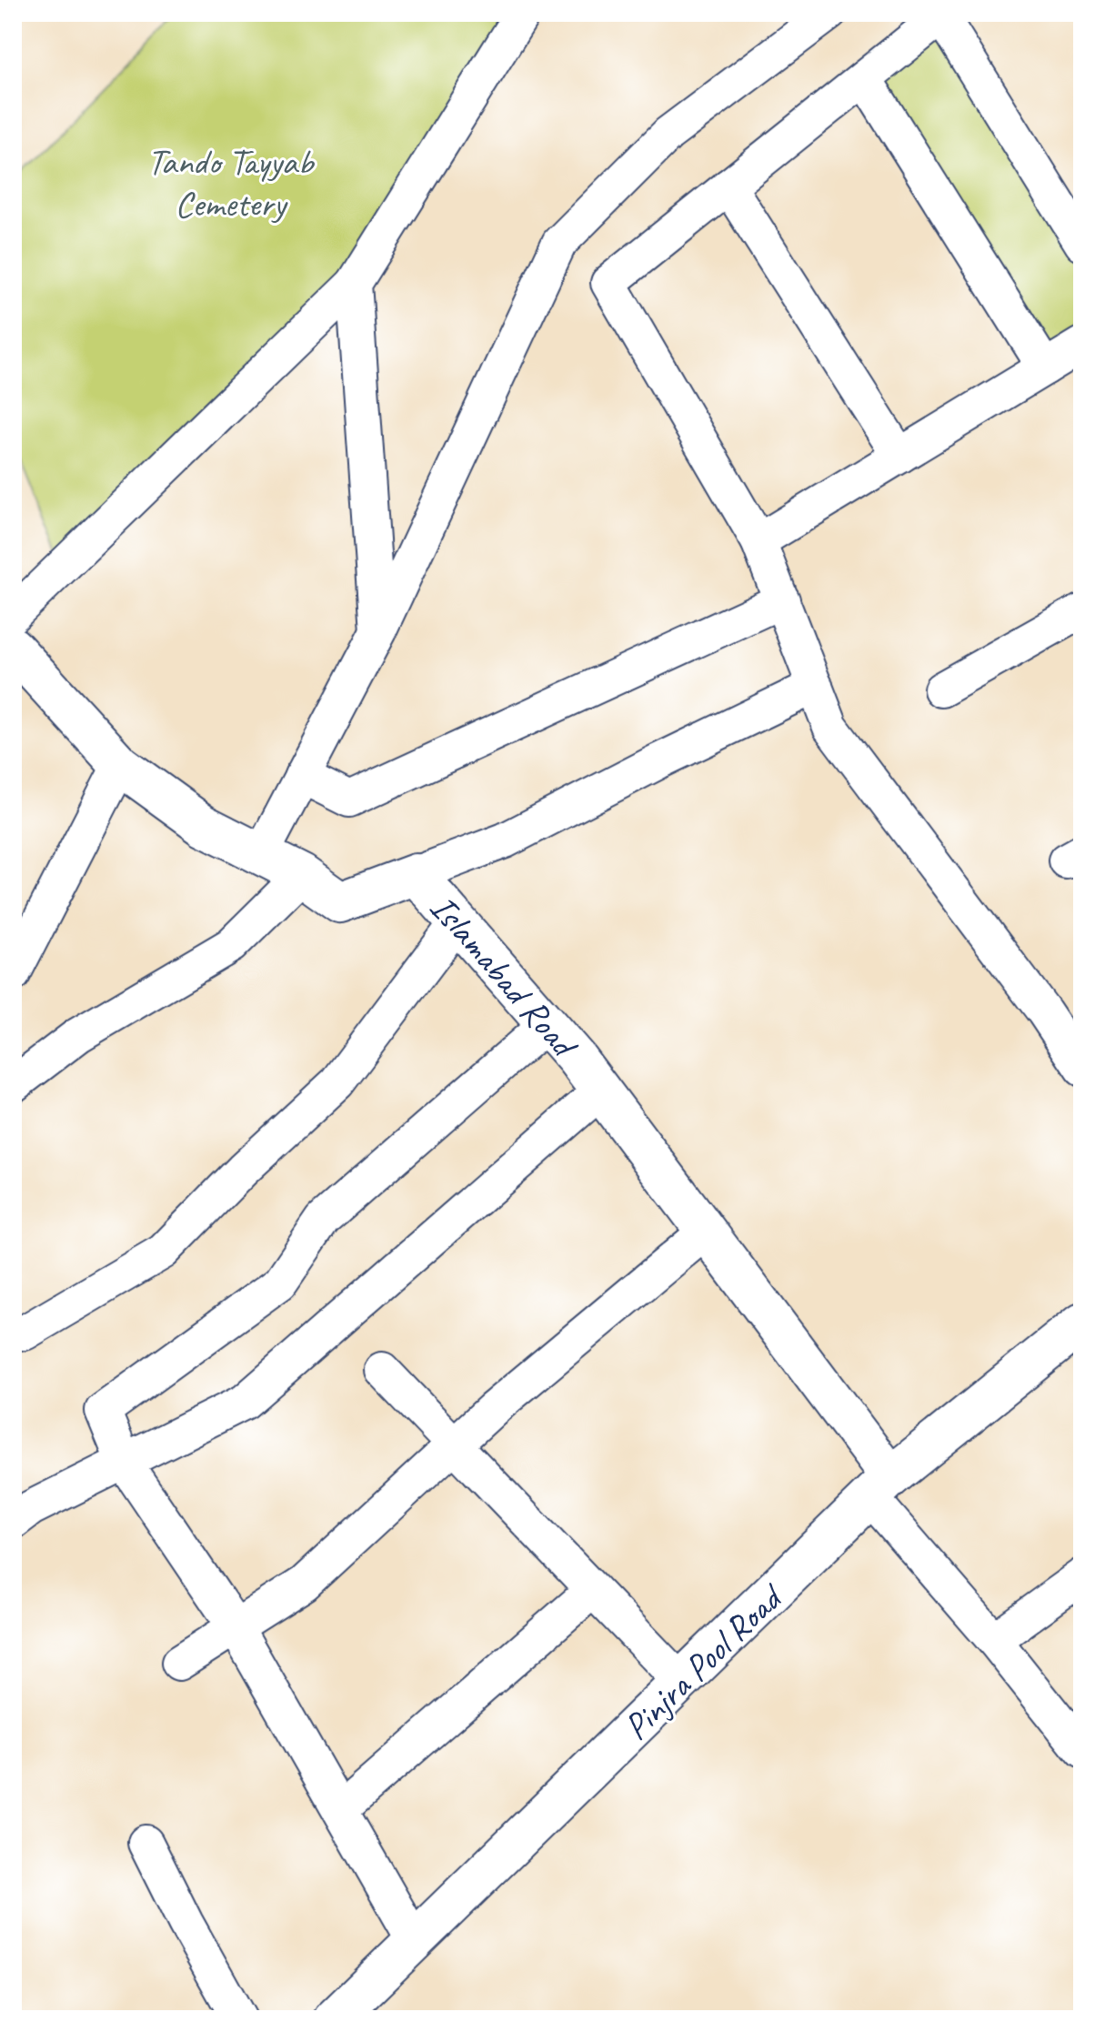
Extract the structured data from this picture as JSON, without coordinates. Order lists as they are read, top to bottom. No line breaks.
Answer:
{"streets":{"street":["Islamabad Road","Pinjra Pool Road"]},"crossings":[["Islamabad Road","Pinjra Pool Road"]],"parks":["Tando Tayyab Cemetery"]}
